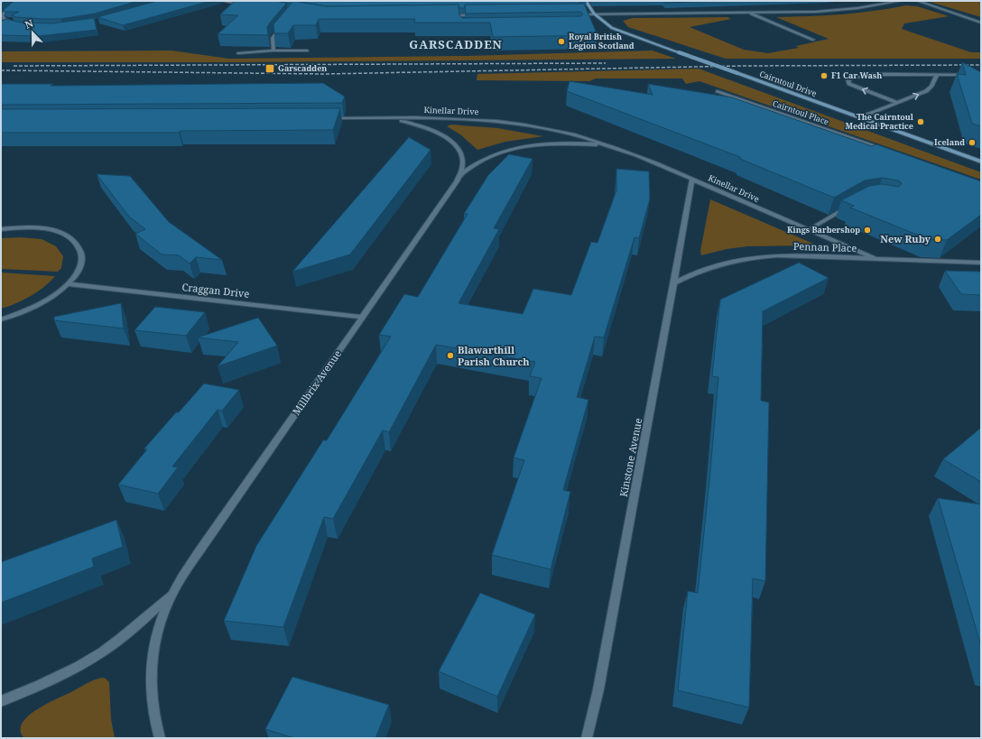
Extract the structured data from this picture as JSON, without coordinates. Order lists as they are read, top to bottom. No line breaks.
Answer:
{"streets":{"street":["Cairntoul Drive","Kinellar Drive","Cairntoul Place","Pennan Place","Craggan Drive","Millbrix Avenue","Kinstone Avenue"]},"crossings":[["Kinellar Drive","Pennan Place"],["Kinellar Drive","Millbrix Avenue"],["Kinellar Drive","Kinstone Avenue"],["Pennan Place","Kinstone Avenue"],["Craggan Drive","Millbrix Avenue"]],"districts":["GARSCADDEN"],"places":{"other":["Royal British Legion Scotland","F1 Car Wash","The Cairntoul Medical Practice","Iceland","Kings Barbershop","New Ruby","Blawarthill Parish Church"],"transit":["Garscadden"]},"north":"top"}
